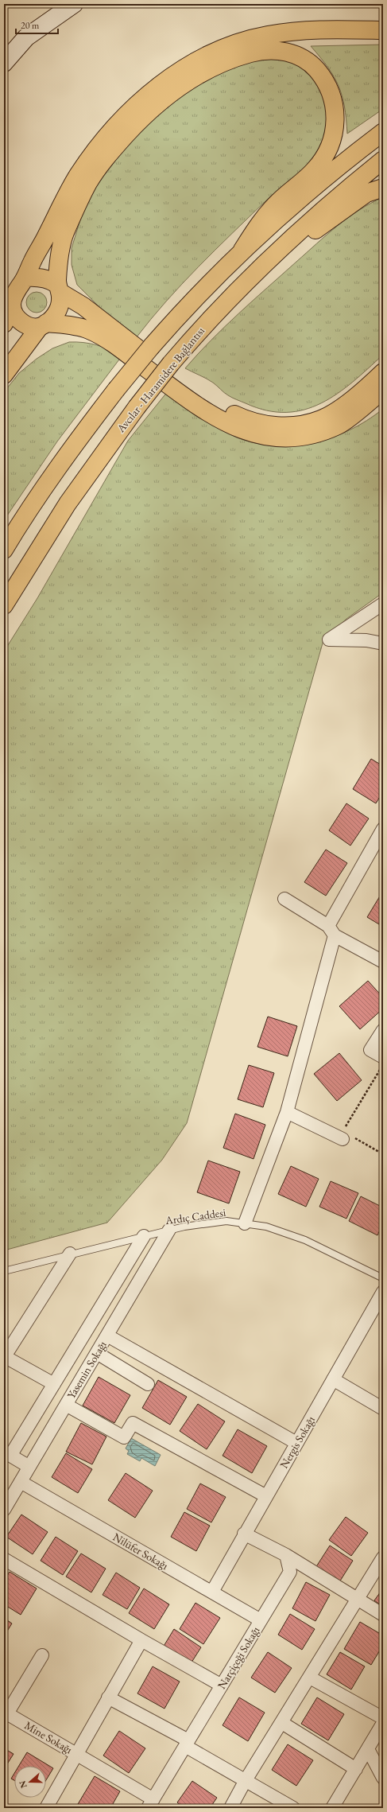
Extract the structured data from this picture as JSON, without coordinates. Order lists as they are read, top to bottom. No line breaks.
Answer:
{"streets":{"main road":["Avcılar - Haramidere Bağlantısı"],"street":["Yasemin Sokağı","Nergis Sokağı","Nilüfer Sokağı","Narçiçeği Sokağı","Mine Sokağı"],"lane":["Ardıç Caddesi"]},"crossings":[["Ardıç Caddesi","Yasemin Sokağı"],["Yasemin Sokağı","Nilüfer Sokağı"],["Nergis Sokağı","Nilüfer Sokağı"],["Nilüfer Sokağı","Narçiçeği Sokağı"],["Narçiçeği Sokağı","Mine Sokağı"]],"scale_bar":"20 m","north":"left"}
